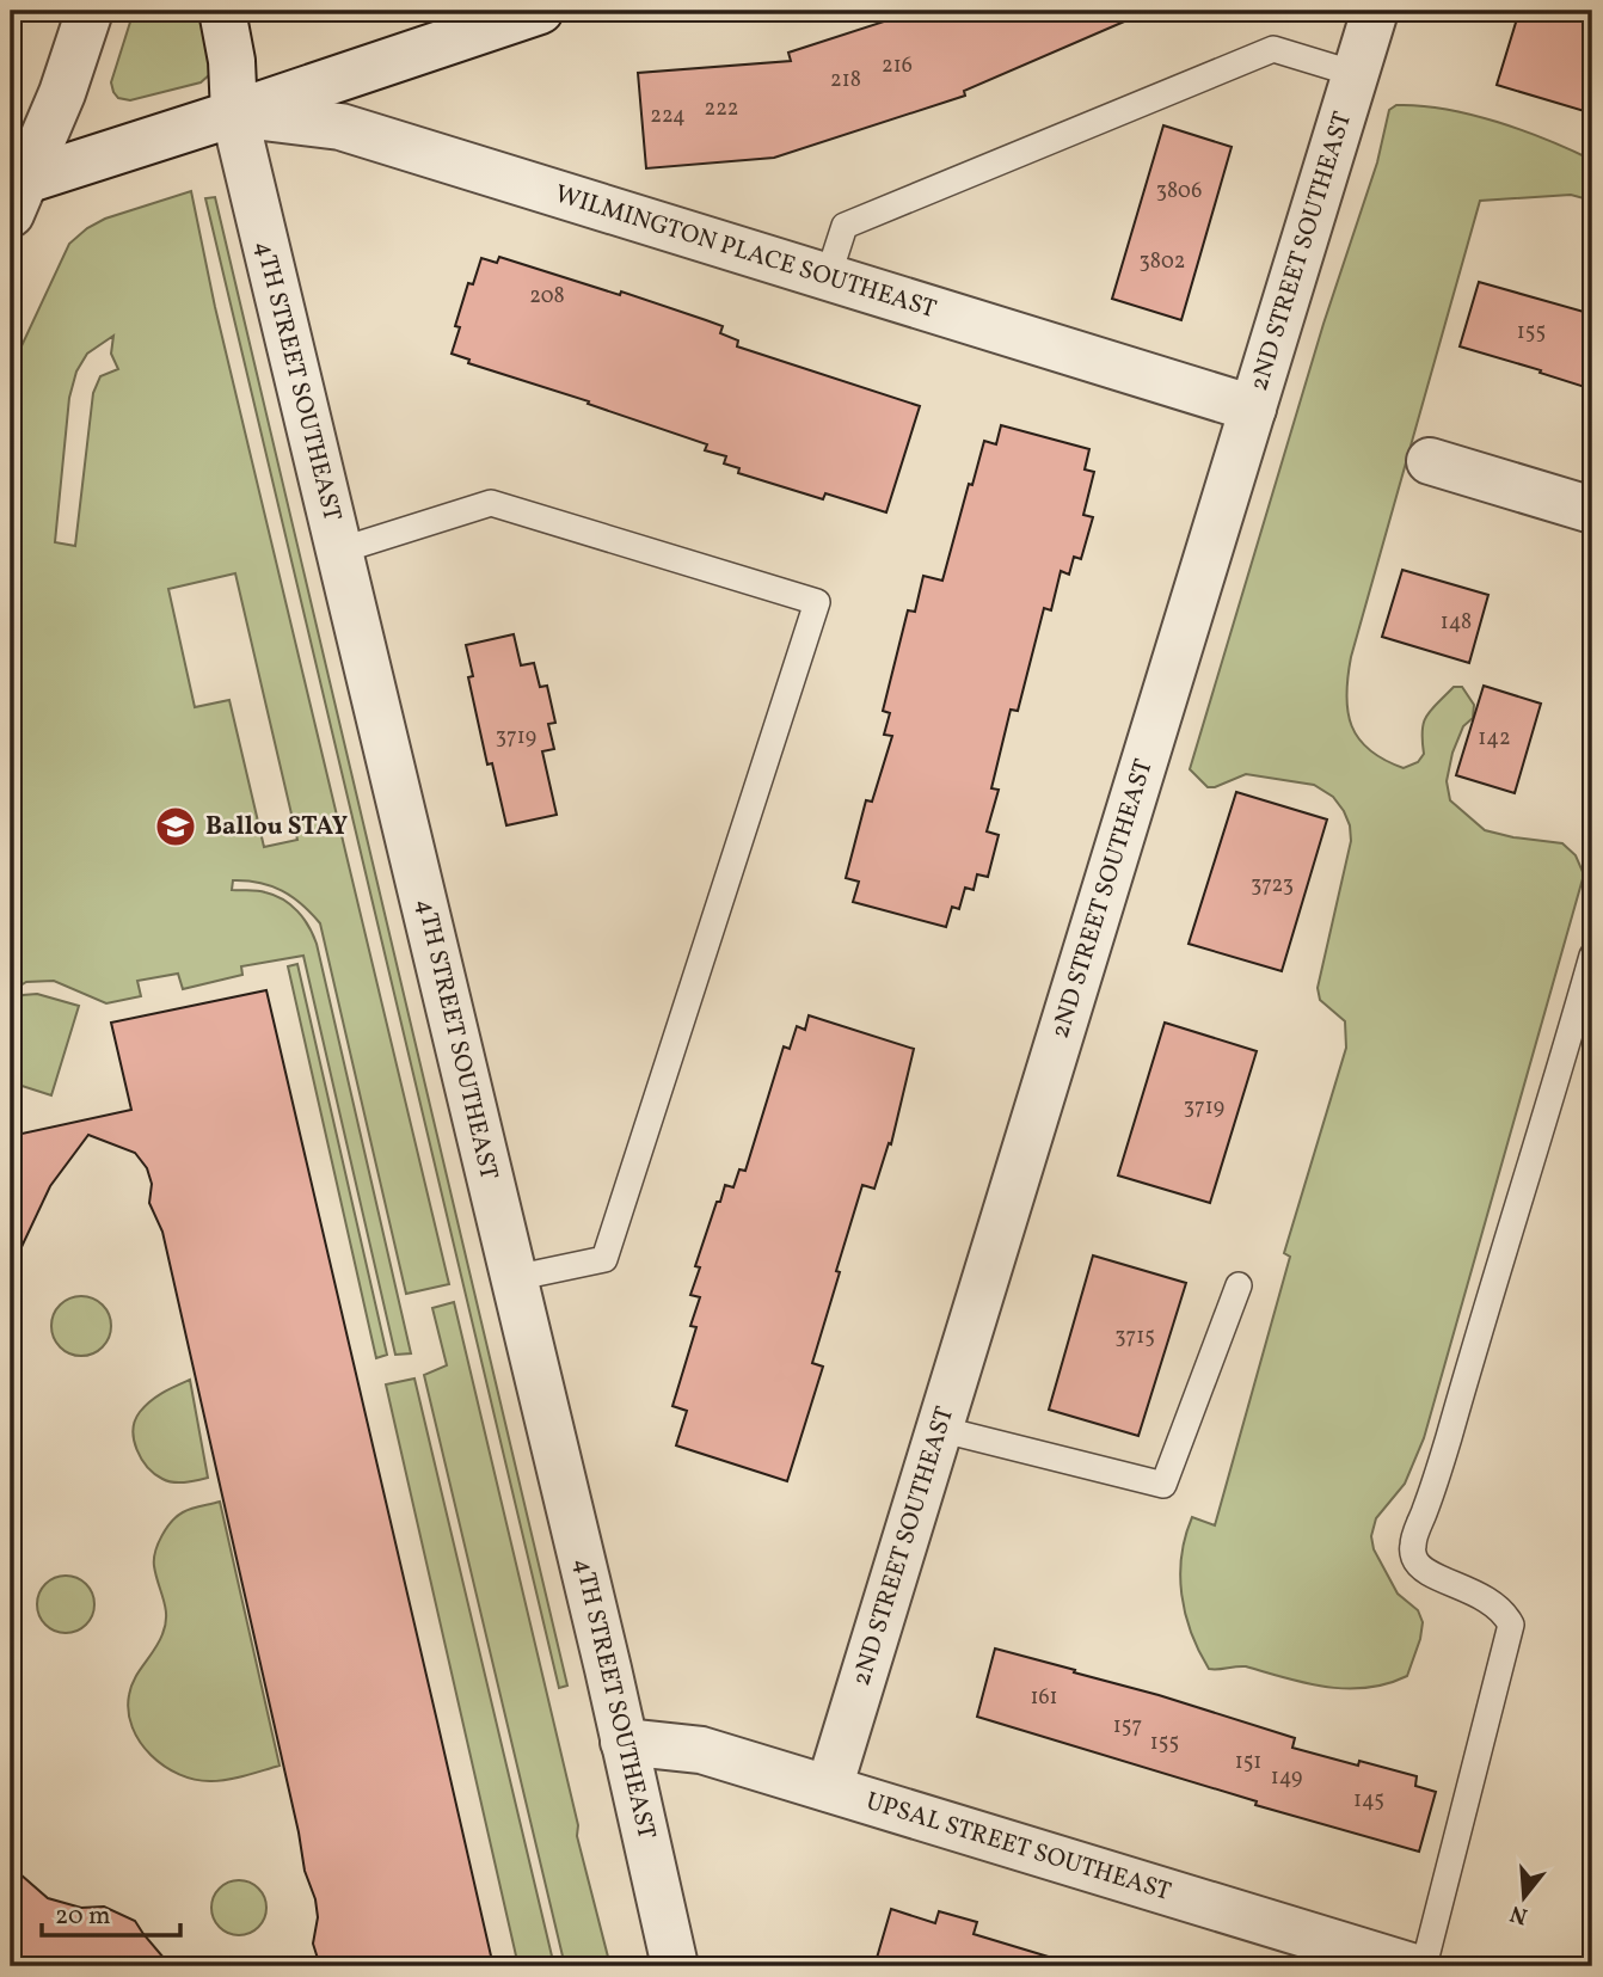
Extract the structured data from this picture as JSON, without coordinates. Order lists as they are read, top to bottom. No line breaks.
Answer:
{"streets":{"street":["WILMINGTON PLACE SOUTHEAST","2ND STREET SOUTHEAST","4TH STREET SOUTHEAST","UPSAL STREET SOUTHEAST"]},"crossings":[["WILMINGTON PLACE SOUTHEAST","2ND STREET SOUTHEAST"],["WILMINGTON PLACE SOUTHEAST","4TH STREET SOUTHEAST"],["2ND STREET SOUTHEAST","UPSAL STREET SOUTHEAST"],["4TH STREET SOUTHEAST","UPSAL STREET SOUTHEAST"]],"places":{"school or university":["Ballou STAY"]},"house_numbers":["216","218","222","224","3806","3802","208","155","148","3719","142","3723","3719","3715","161","157","155","151","149","145"],"scale_bar":"20 m","north":"bottom"}
